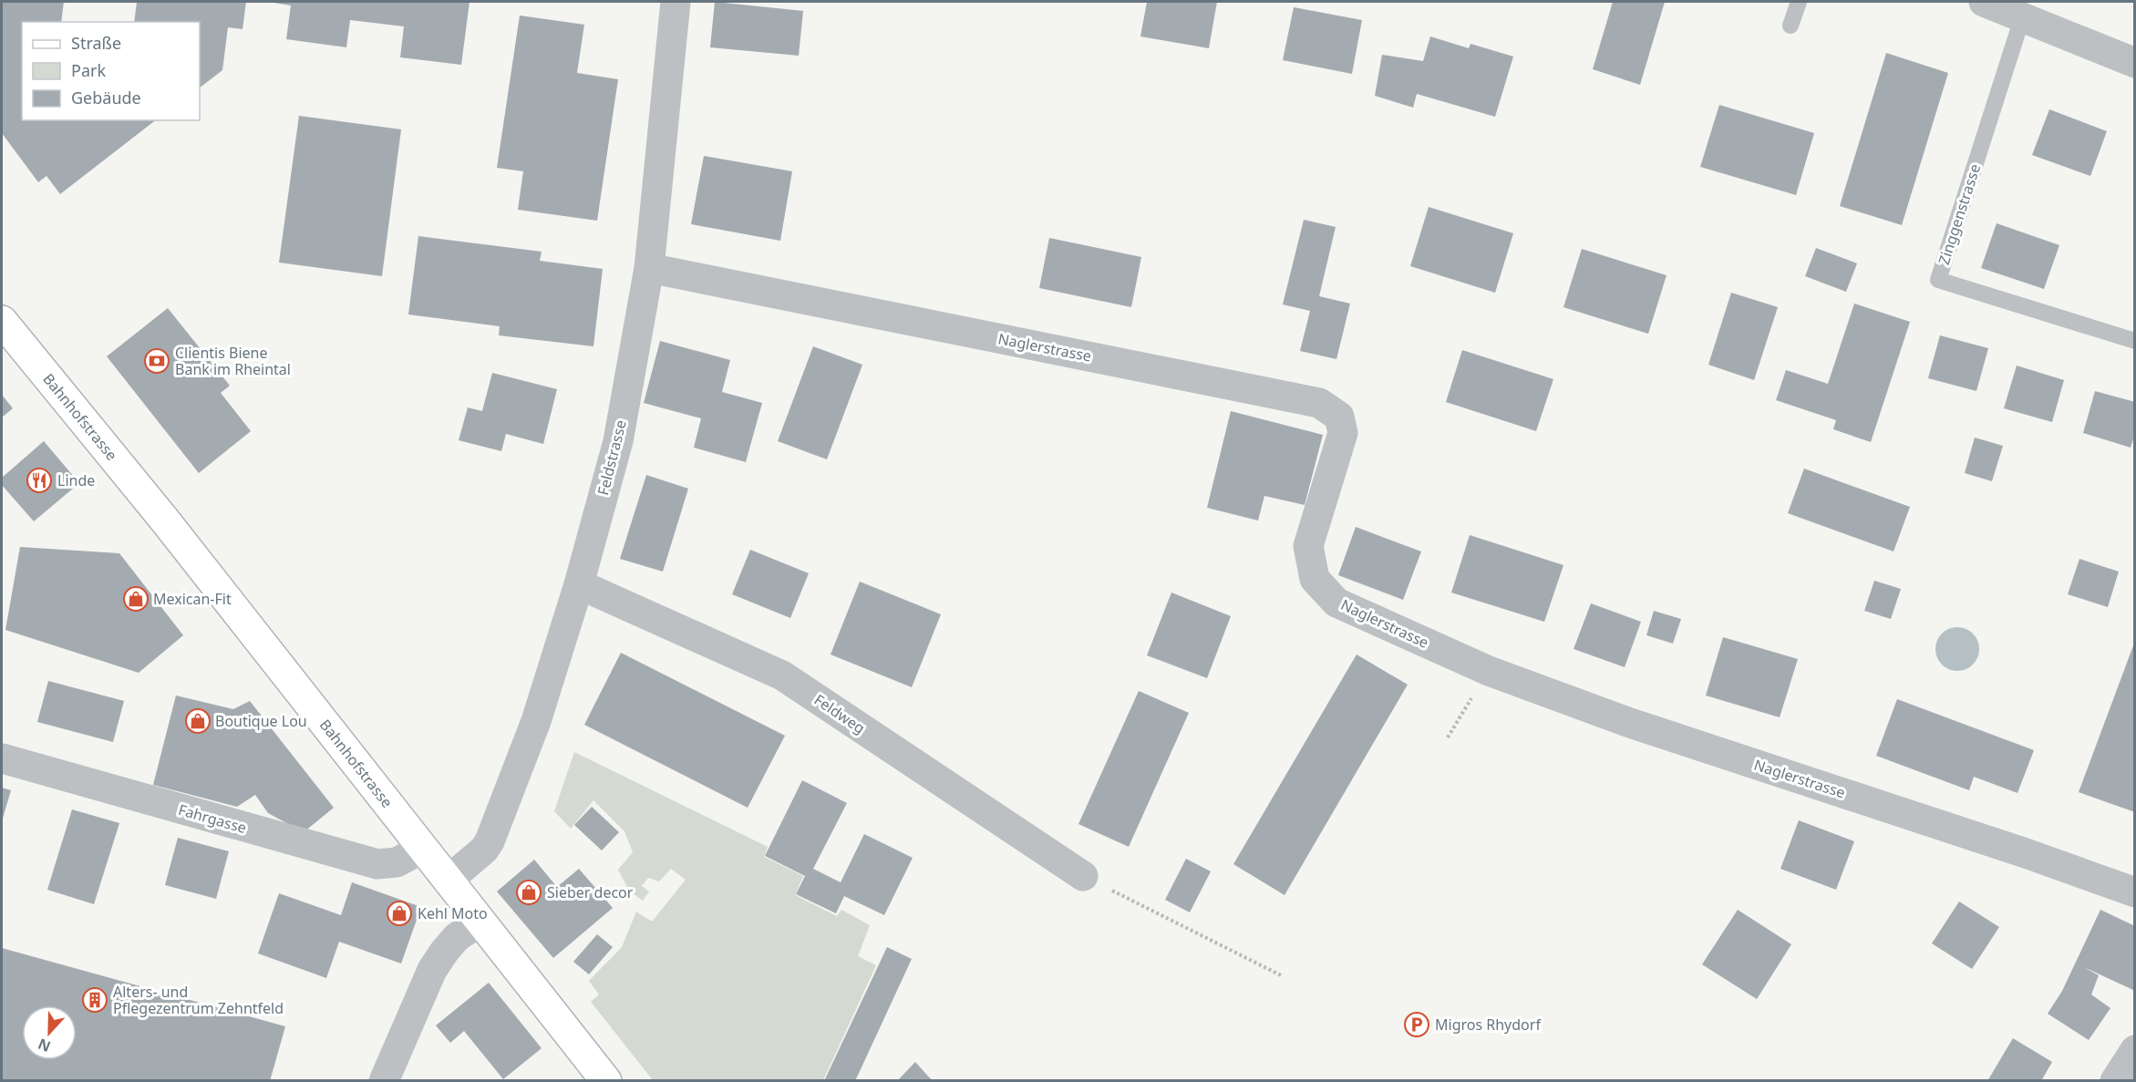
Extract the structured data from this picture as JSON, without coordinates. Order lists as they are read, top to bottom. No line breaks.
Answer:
{"streets":{"main road":["Bahnhofstrasse"],"street":["Naglerstrasse","Feldstrasse","Feldweg","Fahrgasse"],"lane":["Zinggenstrasse"]},"crossings":[["Naglerstrasse","Feldstrasse"],["Bahnhofstrasse","Feldstrasse"],["Bahnhofstrasse","Fahrgasse"],["Feldstrasse","Feldweg"]],"places":{"bank":["Clientis Biene Bank im Rheintal"],"restaurant":["Linde"],"shop":["Mexican-Fit","Boutique Lou","Sieber decor","Kehl Moto"],"building":["Alters- und Pflegezentrum Zehntfeld"],"parking":["Migros Rhydorf"]},"legend":["Straße","Park","Gebäude"],"north":"bottom"}
